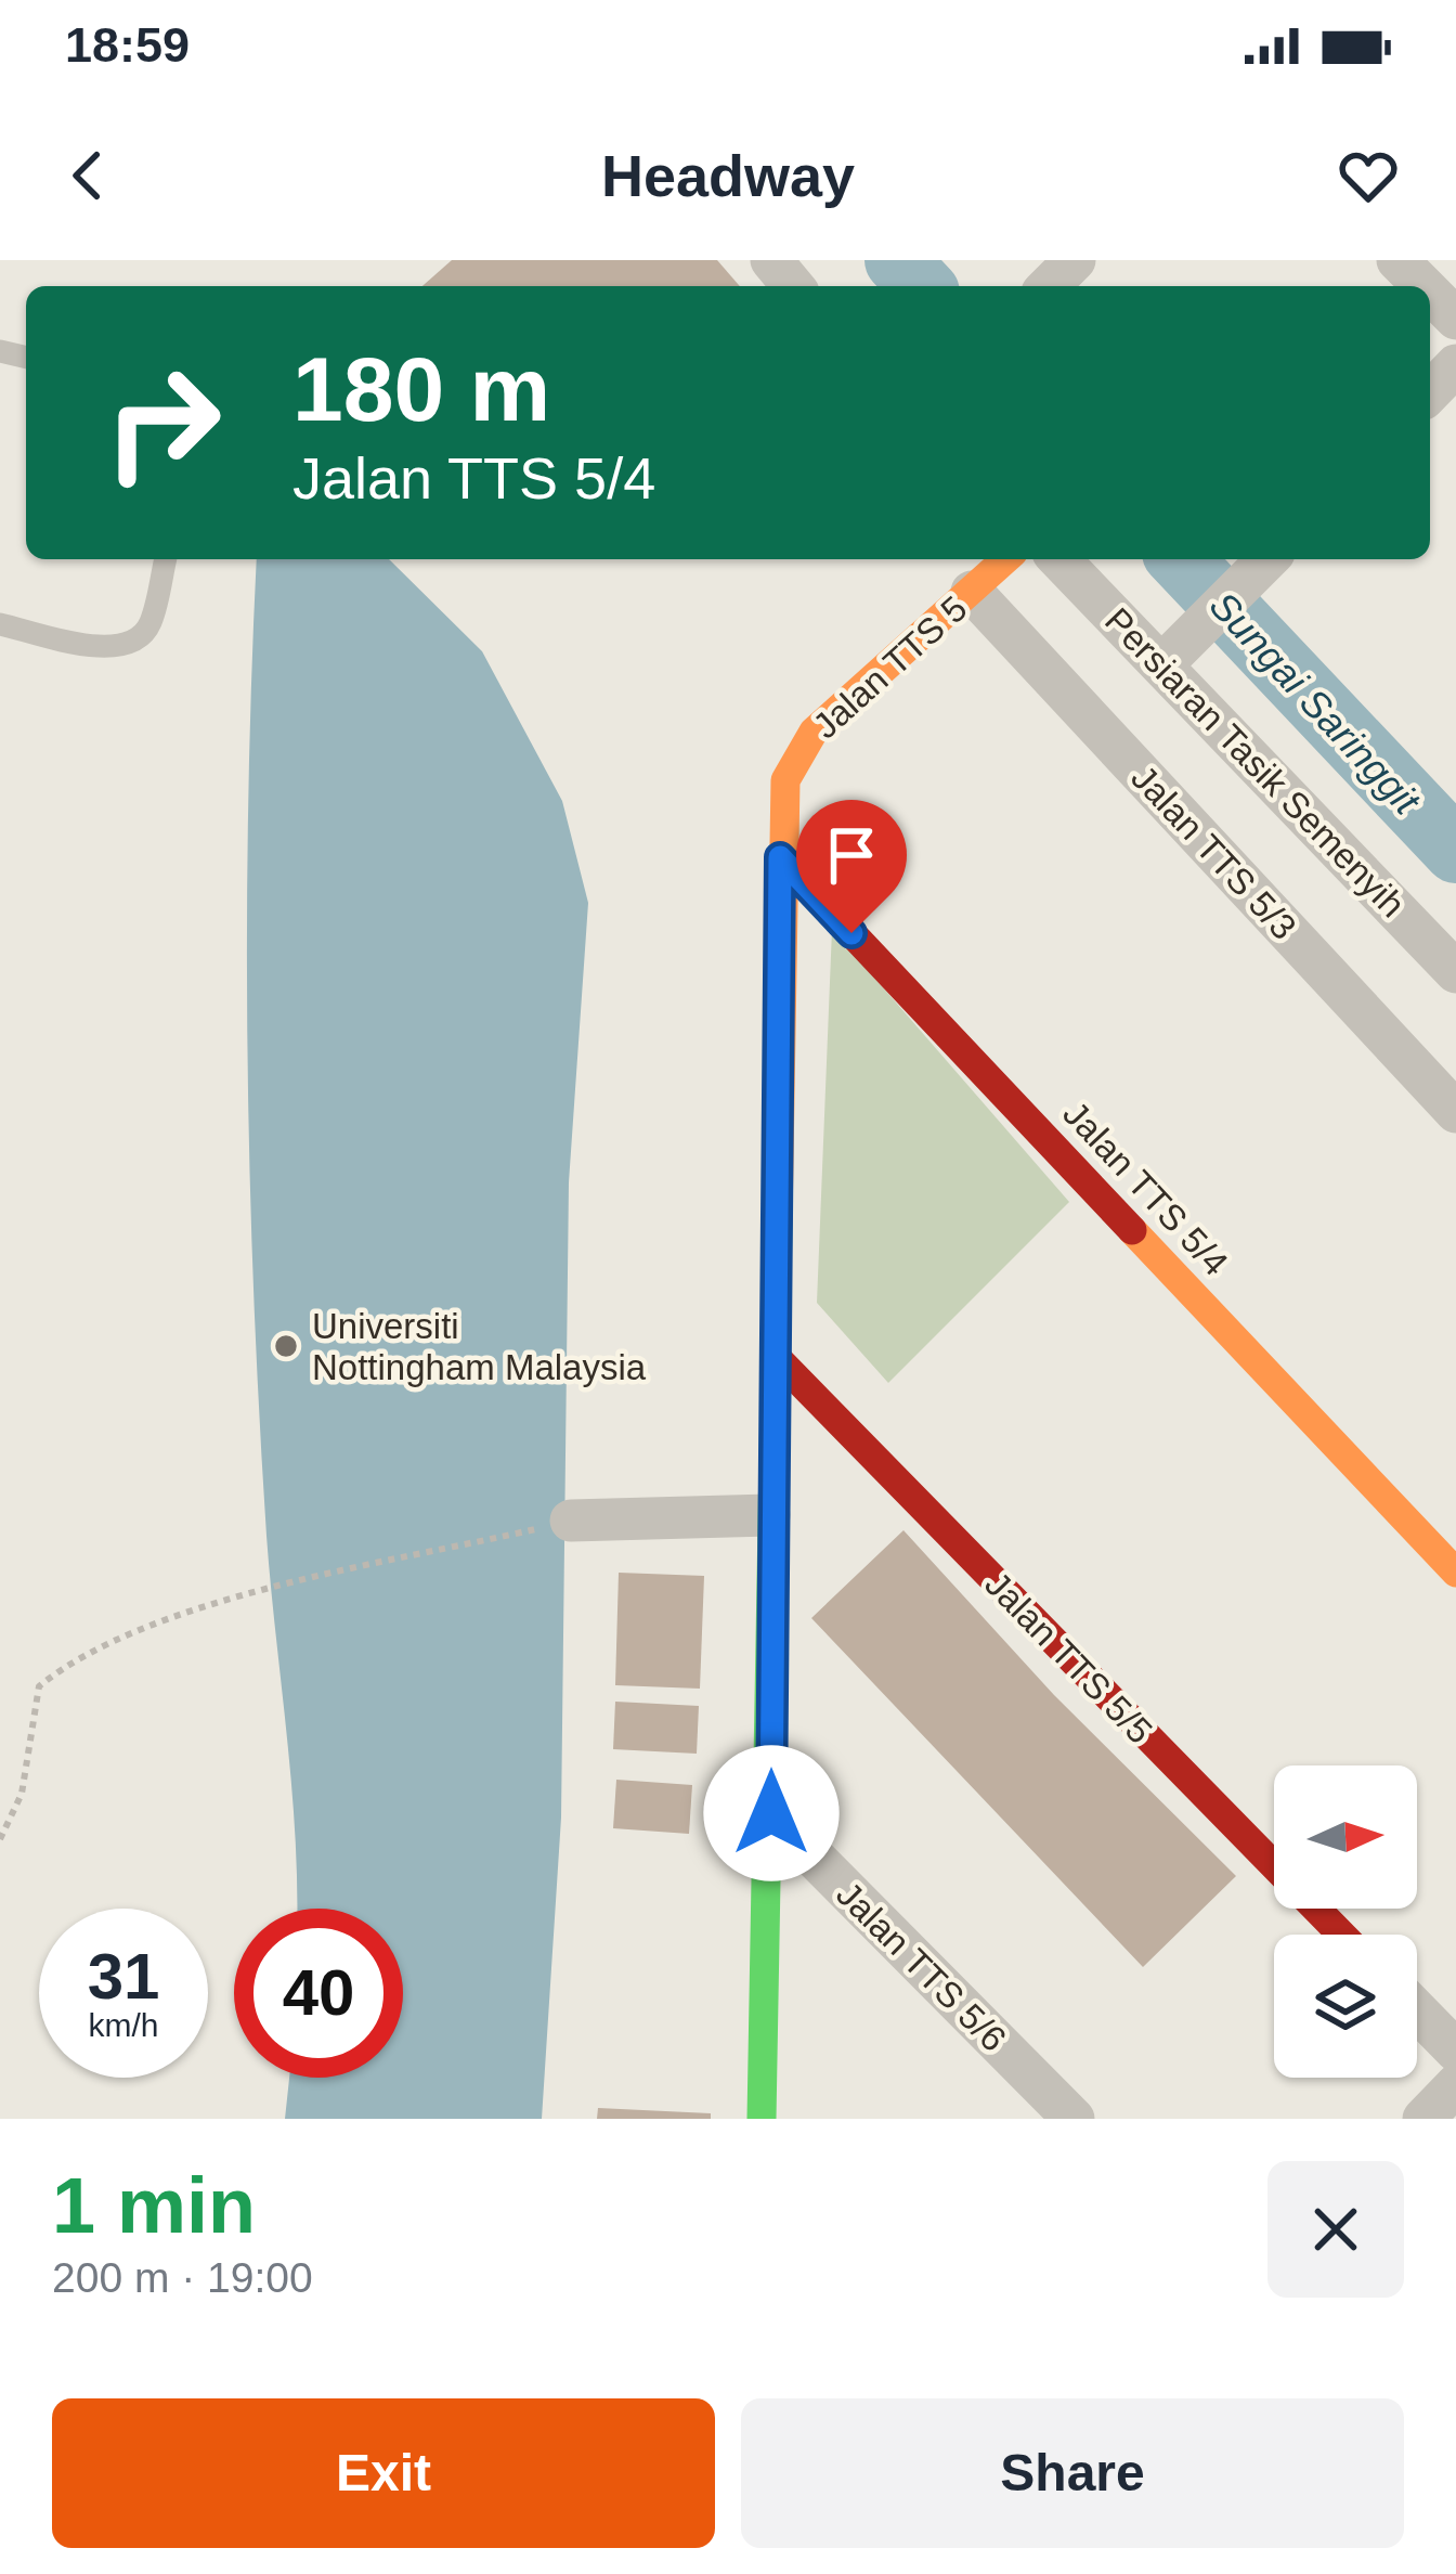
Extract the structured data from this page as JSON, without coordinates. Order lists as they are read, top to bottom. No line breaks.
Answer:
{"streets":{"street":["Jalan TTS 5","Persiaran Tasik Semenyih","Jalan TTS 5/3","Jalan TTS 5/4","Jalan TTS 5/5","Jalan TTS 5/6"]},"crossings":[["Jalan TTS 5","Jalan TTS 5/3"],["Jalan TTS 5","Jalan TTS 5/4"],["Jalan TTS 5","Jalan TTS 5/5"],["Jalan TTS 5","Jalan TTS 5/6"]],"water":["Sungai Saringgit"],"places":["Universiti Nottingham Malaysia"],"north":"right","page":{"status":"18:59","header":"Headway","turn":["180 m","Jalan TTS 5/4"],"speed":"31 km/h","limit":"40","heading":["1 min","200 m · 19:00"],"buttons":["Exit","Share"]}}
